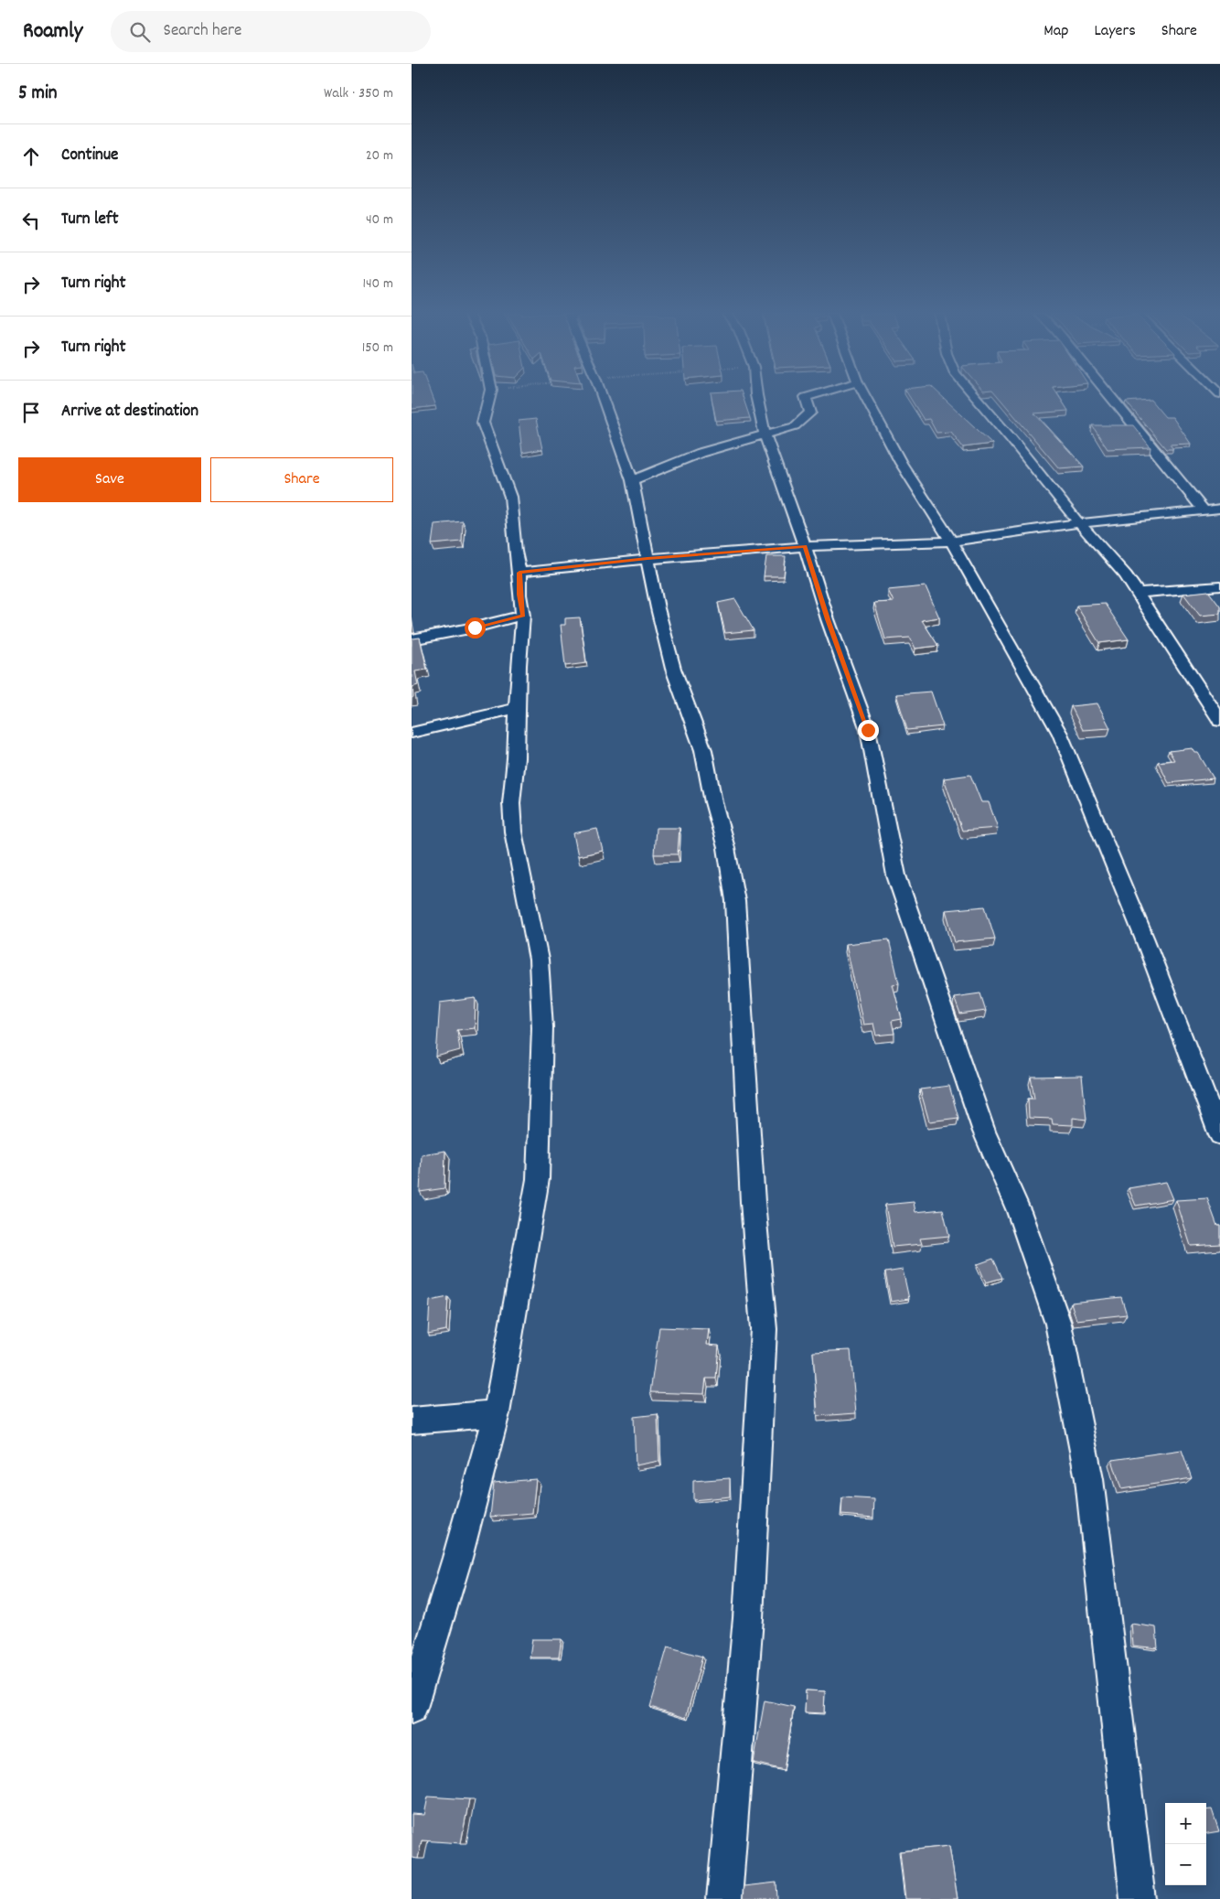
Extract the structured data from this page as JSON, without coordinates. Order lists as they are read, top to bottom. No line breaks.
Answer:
{"page":{"header":"Roamly","search":"Search here","nav":["Map","Layers","Share"],"heading":["5 min","Walk · 350 m"],"list":[["Continue","20 m"],["Turn left","40 m"],["Turn right","140 m"],["Turn right","150 m"],"Arrive at destination"],"buttons":["Save","Share"],"map_buttons":["+","−"]}}
